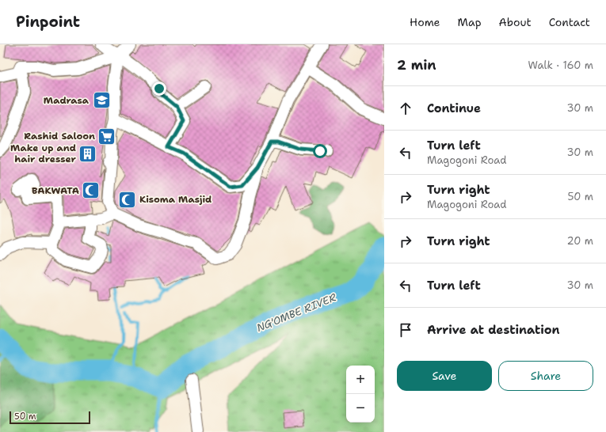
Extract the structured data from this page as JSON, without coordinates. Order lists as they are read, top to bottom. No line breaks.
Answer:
{"water":["NG'OMBE RIVER"],"places":{"school or university":["Madrasa"],"supermarket":["Rashid Saloon"],"building":["Make up and hair dresser"],"mosque":["BAKWATA","Kisoma Masjid"]},"scale_bar":"50 m","page":{"header":"Pinpoint","nav":["Home","Map","About","Contact"],"heading":["2 min","Walk · 160 m"],"list":[["Continue","30 m"],["Turn left","Magogoni Road","30 m"],["Turn right","Magogoni Road","50 m"],["Turn right","20 m"],["Turn left","30 m"],"Arrive at destination"],"buttons":["Save","Share"],"map_buttons":["+","−"],"scale":"50 m"}}
